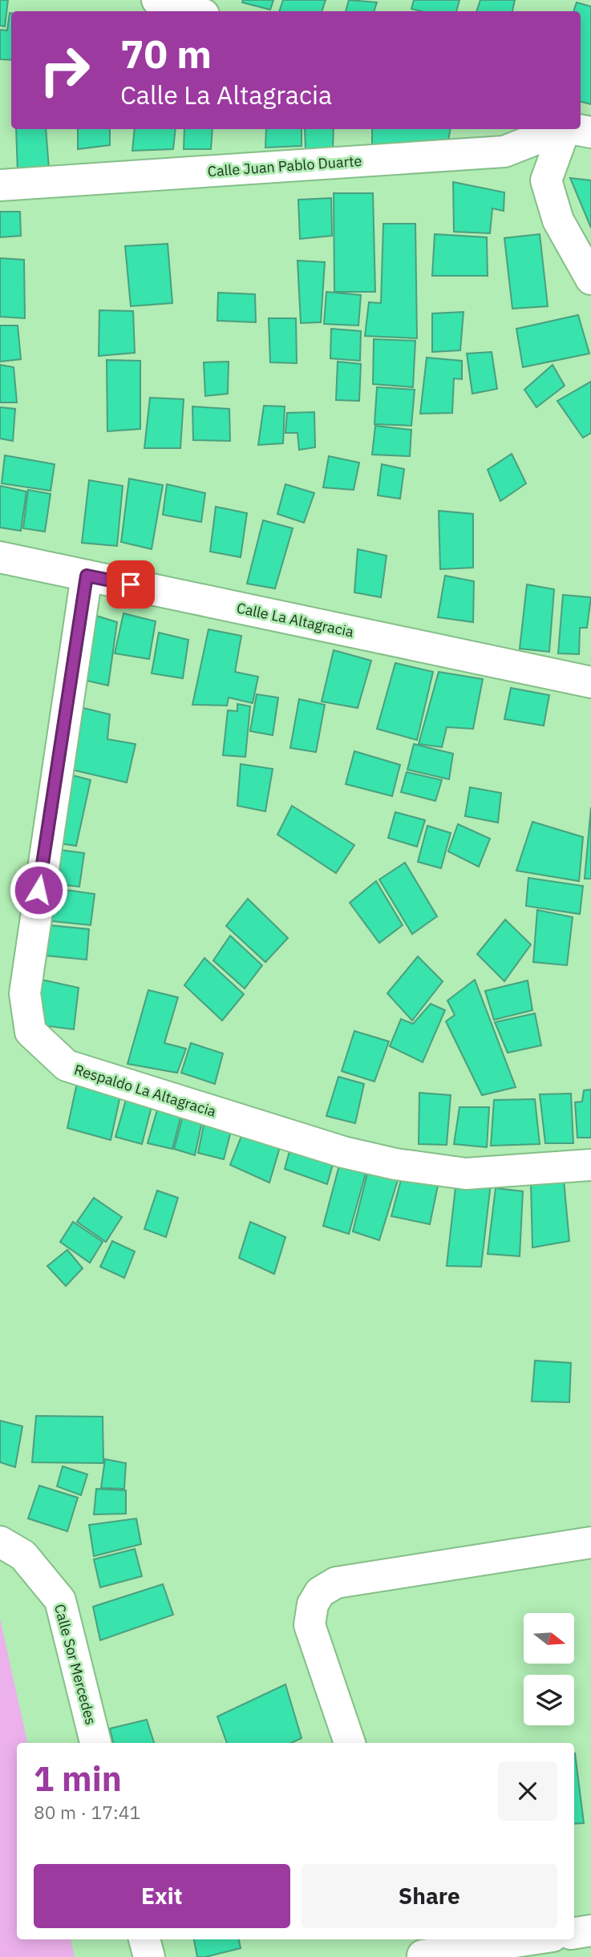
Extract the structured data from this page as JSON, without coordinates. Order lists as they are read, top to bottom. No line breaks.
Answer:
{"streets":{"street":["Calle Juan Pablo Duarte","Calle La Altagracia","Respaldo La Altagracia","Calle Sor Mercedes"]},"crossings":[["Calle La Altagracia","Respaldo La Altagracia"]],"north":"right","page":{"turn":["70 m","Calle La Altagracia"],"heading":["1 min","80 m · 17:41"],"buttons":["Exit","Share"]}}
